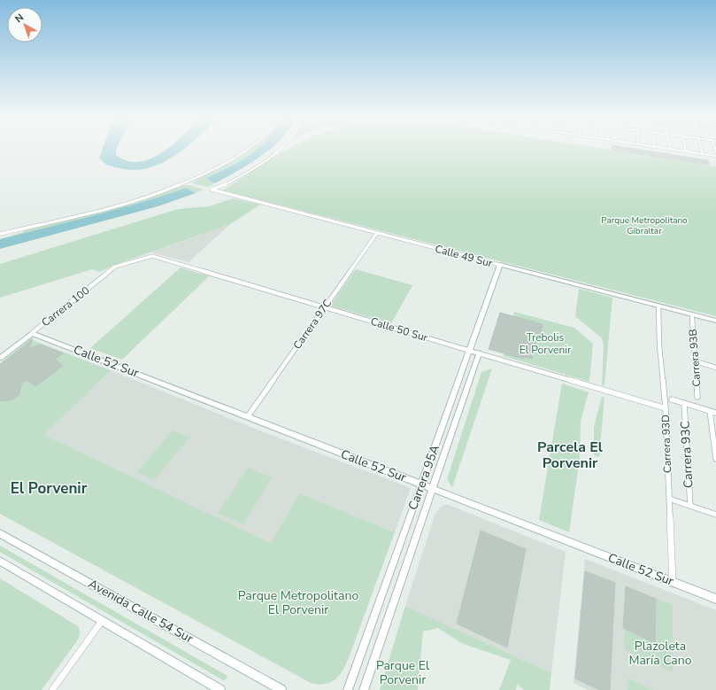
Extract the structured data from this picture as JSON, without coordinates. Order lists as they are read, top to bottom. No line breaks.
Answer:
{"streets":{"street":["Calle 49 Sur","Carrera 100","Carrera 97C","Calle 50 Sur","Carrera 93B","Calle 52 Sur","Carrera 93D","Carrera 93C","Carrera 95A","Avenida Calle 54 Sur"]},"crossings":[["Calle 49 Sur","Carrera 97C"],["Calle 49 Sur","Carrera 93D"],["Calle 49 Sur","Carrera 95A"],["Carrera 100","Calle 50 Sur"],["Carrera 100","Calle 52 Sur"],["Carrera 97C","Calle 50 Sur"],["Carrera 97C","Calle 52 Sur"],["Calle 50 Sur","Carrera 93D"],["Calle 50 Sur","Carrera 95A"],["Calle 52 Sur","Carrera 93D"],["Calle 52 Sur","Carrera 95A"]],"districts":["Parcela El Porvenir","El Porvenir"],"parks":["Parque Metropolitano Gibraltar","Trebolis El Porvenir","Parque Metropolitano El Porvenir","Plazoleta María Cano","Parque El Porvenir"],"north":"top left"}
